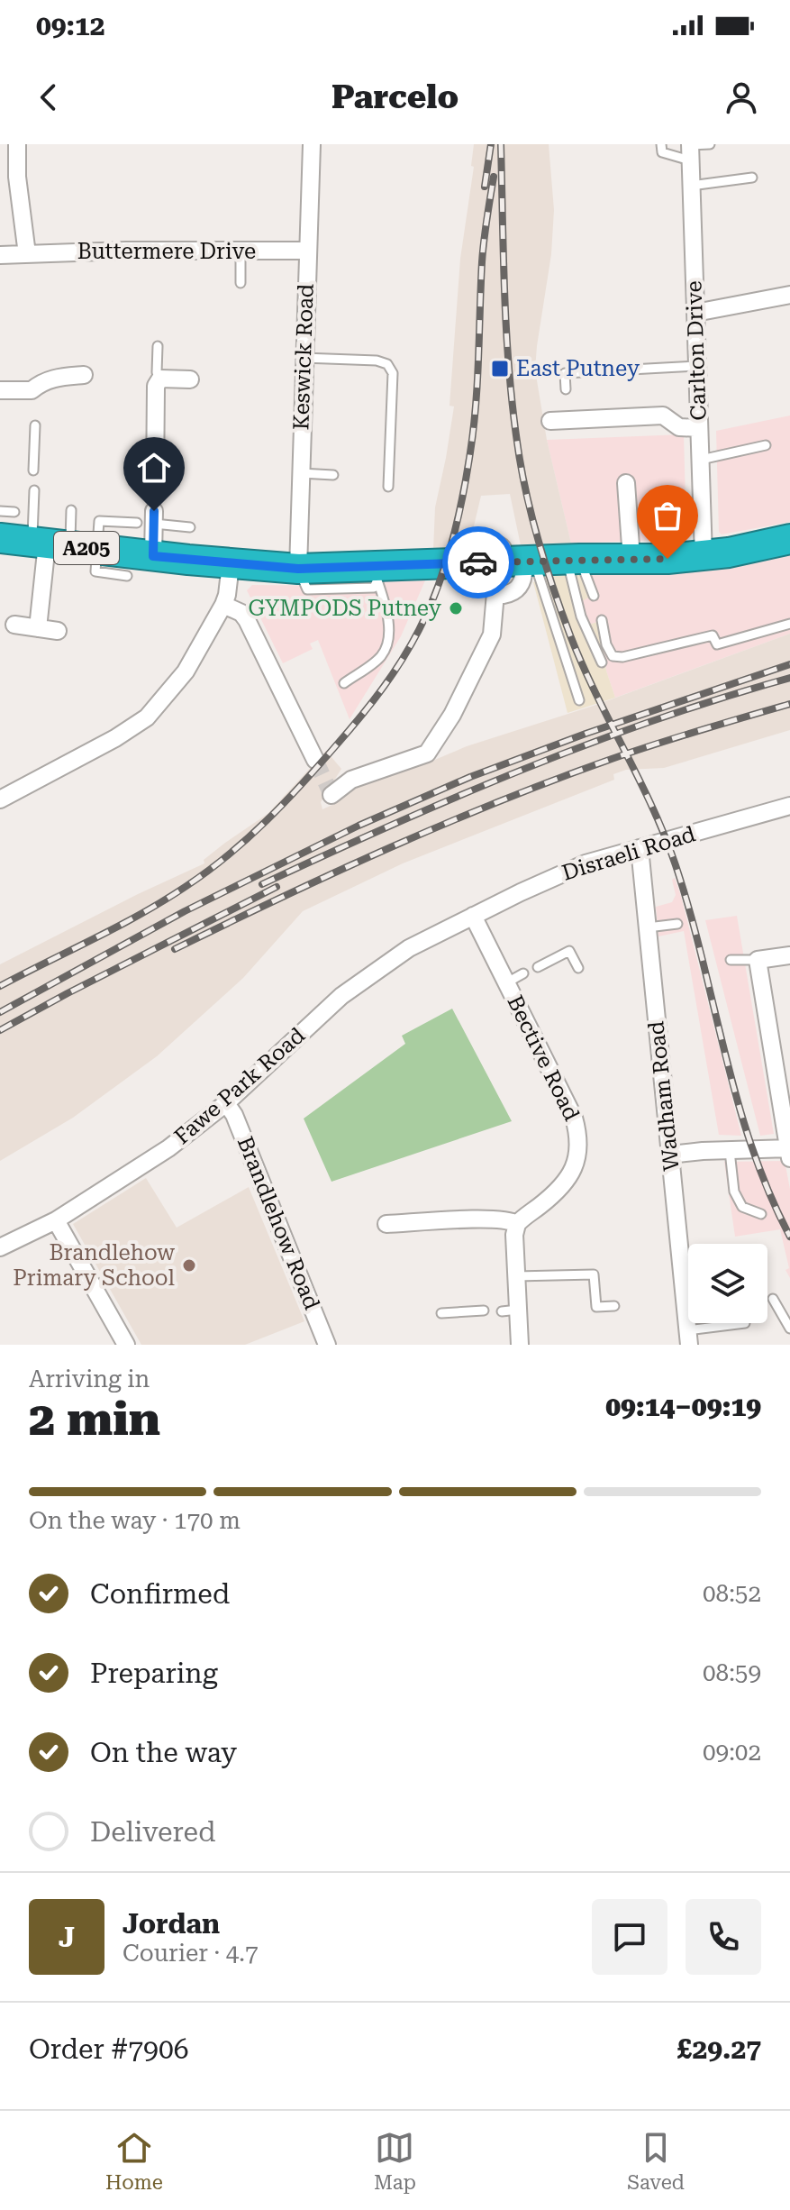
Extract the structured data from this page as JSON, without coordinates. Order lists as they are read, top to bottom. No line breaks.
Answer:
{"streets":{"highway":["A205"],"street":["Buttermere Drive","Carlton Drive","Keswick Road","Disraeli Road","Bective Road","Fawe Park Road","Wadham Road","Brandlehow Road"]},"crossings":[["Buttermere Drive","Keswick Road"],["Carlton Drive","A205"],["Keswick Road","A205"],["Disraeli Road","Bective Road"],["Disraeli Road","Fawe Park Road"],["Disraeli Road","Wadham Road"],["Bective Road","Fawe Park Road"],["Fawe Park Road","Brandlehow Road"]],"places":{"transit":["East Putney"],"other":["GYMPODS Putney","Brandlehow Primary School"]},"page":{"status":"09:12","header":"Parcelo","heading":["2 min","Arriving in","09:14–09:19"],"panel":["Jordan","Courier · 4.7","Order #7906","£29.27"],"bar":"On the way · 170 m","list":[["Confirmed","08:52"],["Preparing","08:59"],["On the way","09:02"],"Delivered"],"round":"J","tabs":["Home","Map","Saved"]}}
